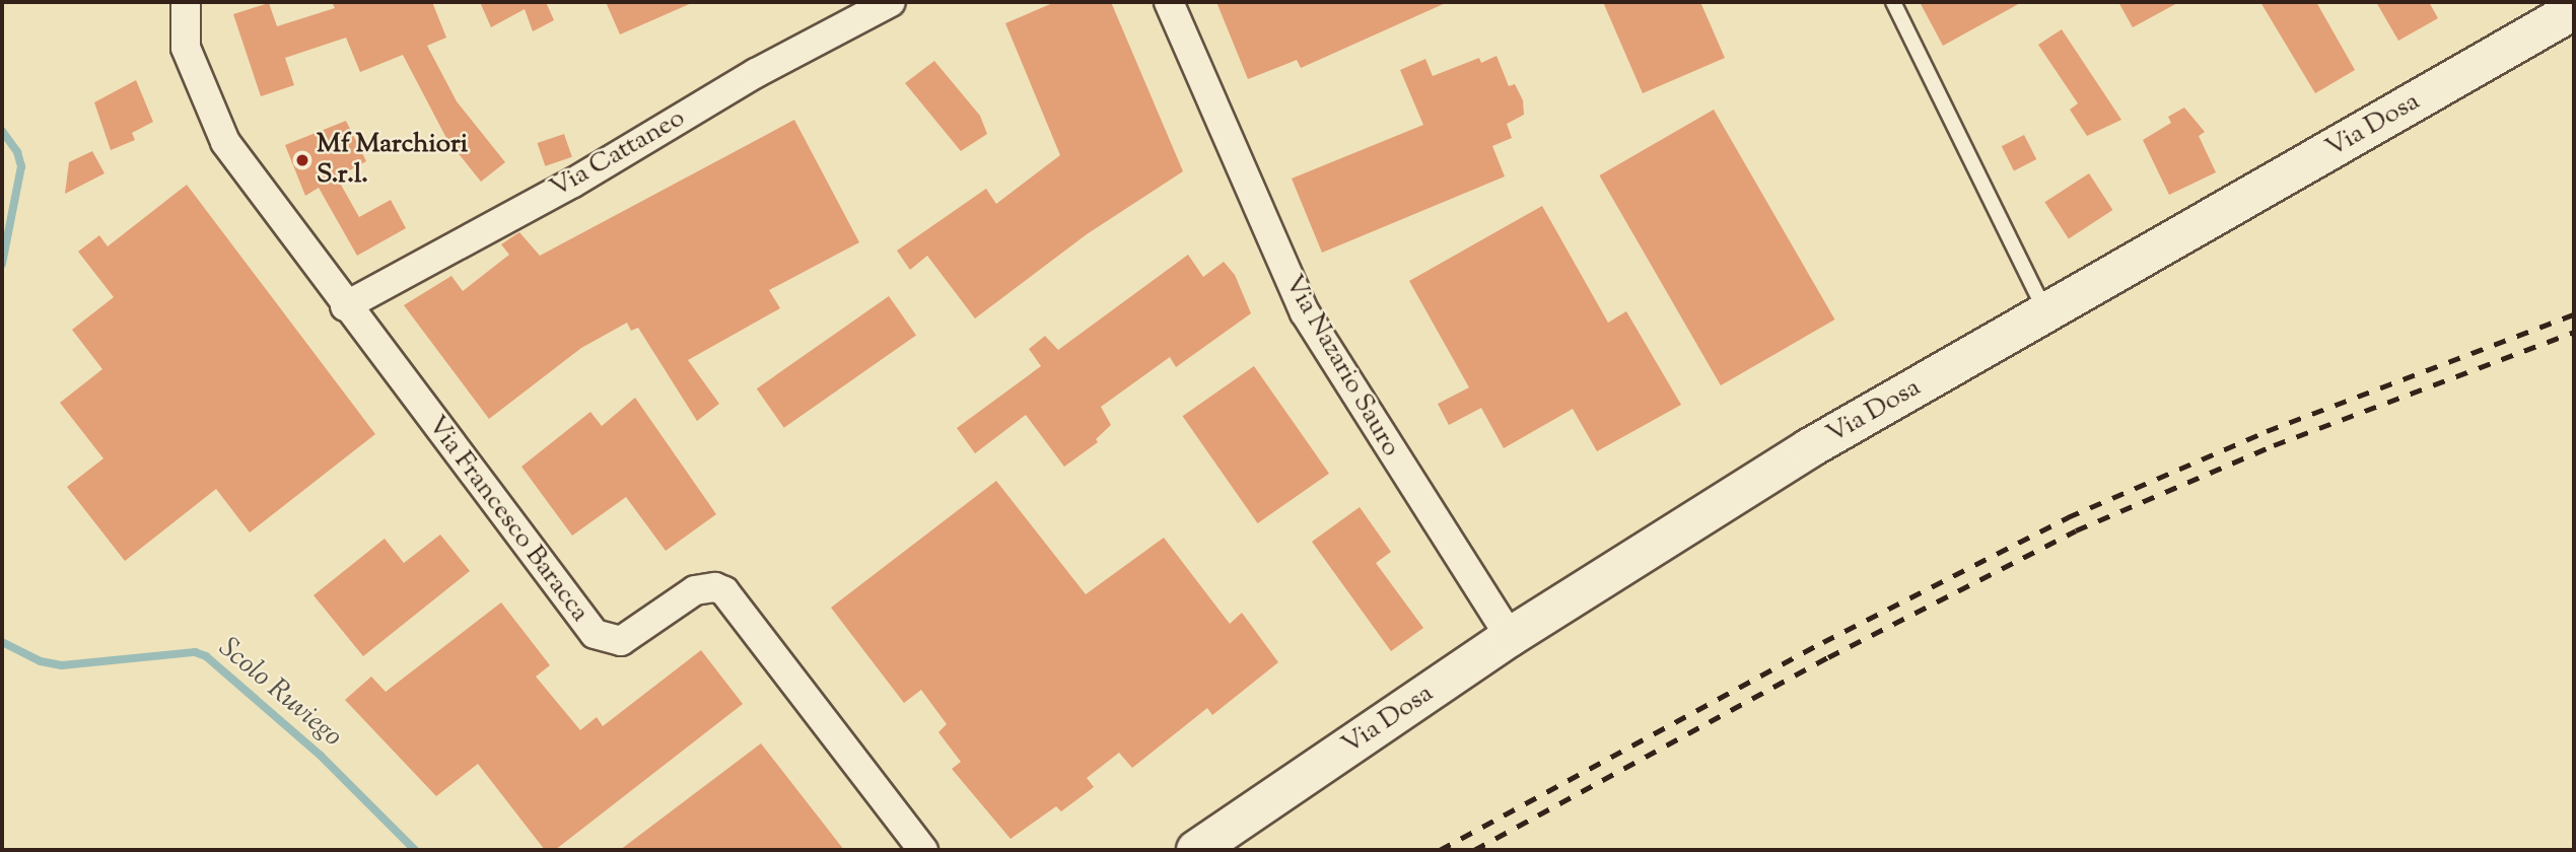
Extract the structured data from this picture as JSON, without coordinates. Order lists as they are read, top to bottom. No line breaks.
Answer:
{"streets":{"street":["Via Dosa","Via Cattaneo","Via Nazario Sauro","Via Francesco Baracca"]},"crossings":[["Via Dosa","Via Nazario Sauro"],["Via Cattaneo","Via Francesco Baracca"]],"water":["Scolo Ruviego"],"places":["Mf Marchiori S.r.l."]}
